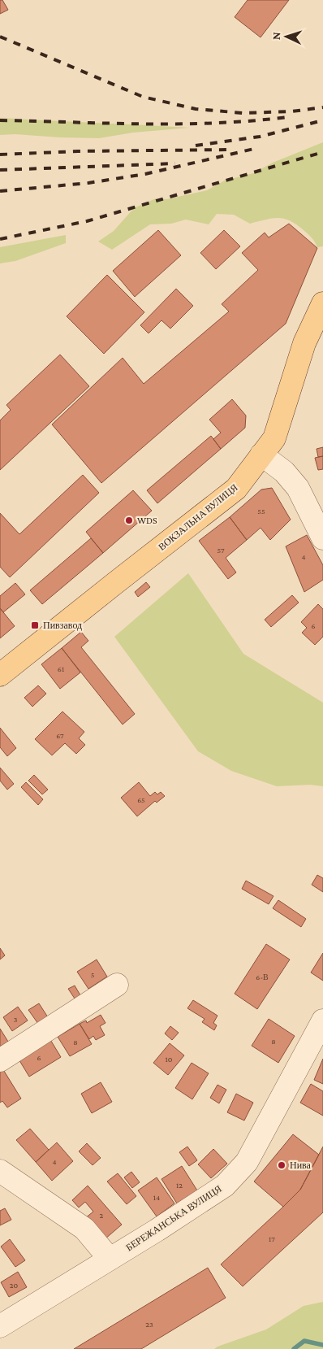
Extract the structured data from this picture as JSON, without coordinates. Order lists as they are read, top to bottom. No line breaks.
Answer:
{"streets":{"main road":["ВОКЗАЛЬНА ВУЛИЦЯ"],"street":["БЕРЕЖАНСЬКА ВУЛИЦЯ"]},"places":{"other":["WDS","Нива"],"transit":["Пивзавод"]},"house_numbers":["55","57","4","6","61","67","65","5","6-В","3","8","8","6","10","4","12","14","2","17","20","23"],"north":"left"}
